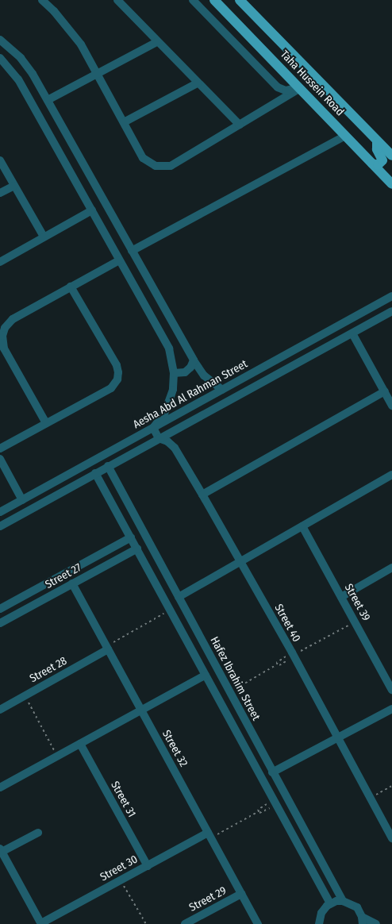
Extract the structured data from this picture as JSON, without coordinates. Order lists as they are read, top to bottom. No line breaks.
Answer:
{"streets":{"main road":["Taha Hussein Road"],"street":["Aesha Abd Al Rahman Street","Street 27","Street 39","Street 40","Street 28","Hafez Ibrahim Street","Street 32","Street 31","Street 30","Street 29"]},"crossings":[["Aesha Abd Al Rahman Street","Street 40"],["Aesha Abd Al Rahman Street","Hafez Ibrahim Street"],["Street 27","Street 32"],["Street 28","Street 32"],["Street 32","Street 30"],["Street 32","Street 29"],["Street 31","Street 30"]]}
